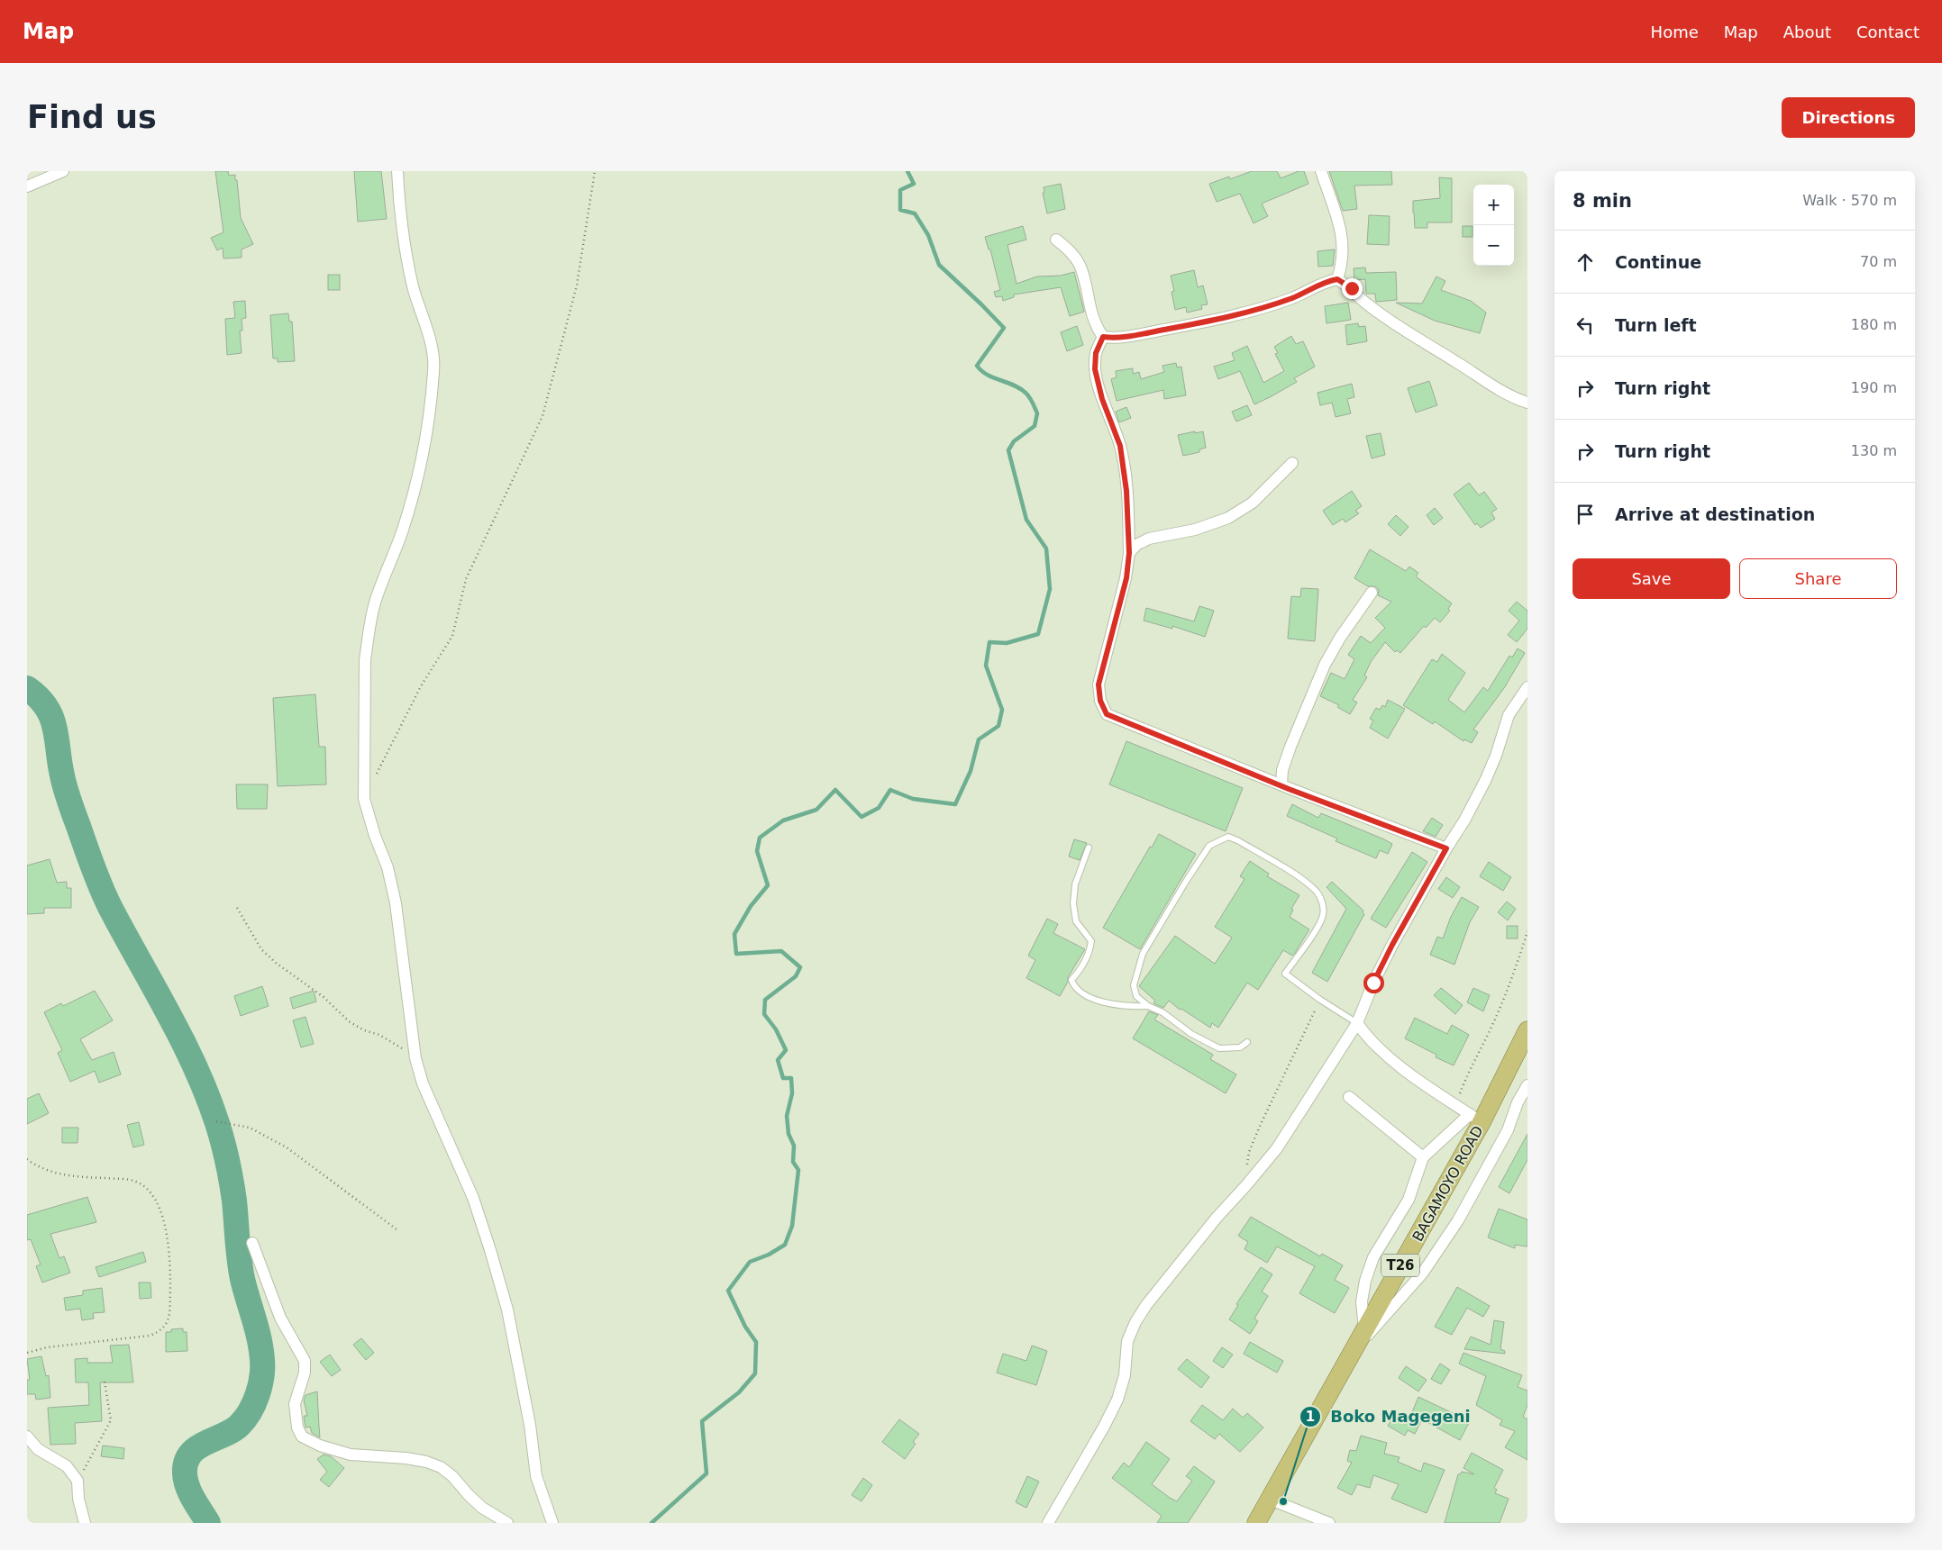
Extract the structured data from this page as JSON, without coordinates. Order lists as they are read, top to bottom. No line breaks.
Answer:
{"streets":{"highway":["BAGAMOYO ROAD","T26"]},"places":["Boko Magegeni"],"page":{"header":"Map","nav":["Home","Map","About","Contact"],"buttons":["Directions",["Save","Share"]],"title":"Find us","heading":["8 min","Walk · 570 m"],"map_buttons":["+","−"],"list":[["Continue","70 m"],["Turn left","180 m"],["Turn right","190 m"],["Turn right","130 m"],"Arrive at destination"]}}
